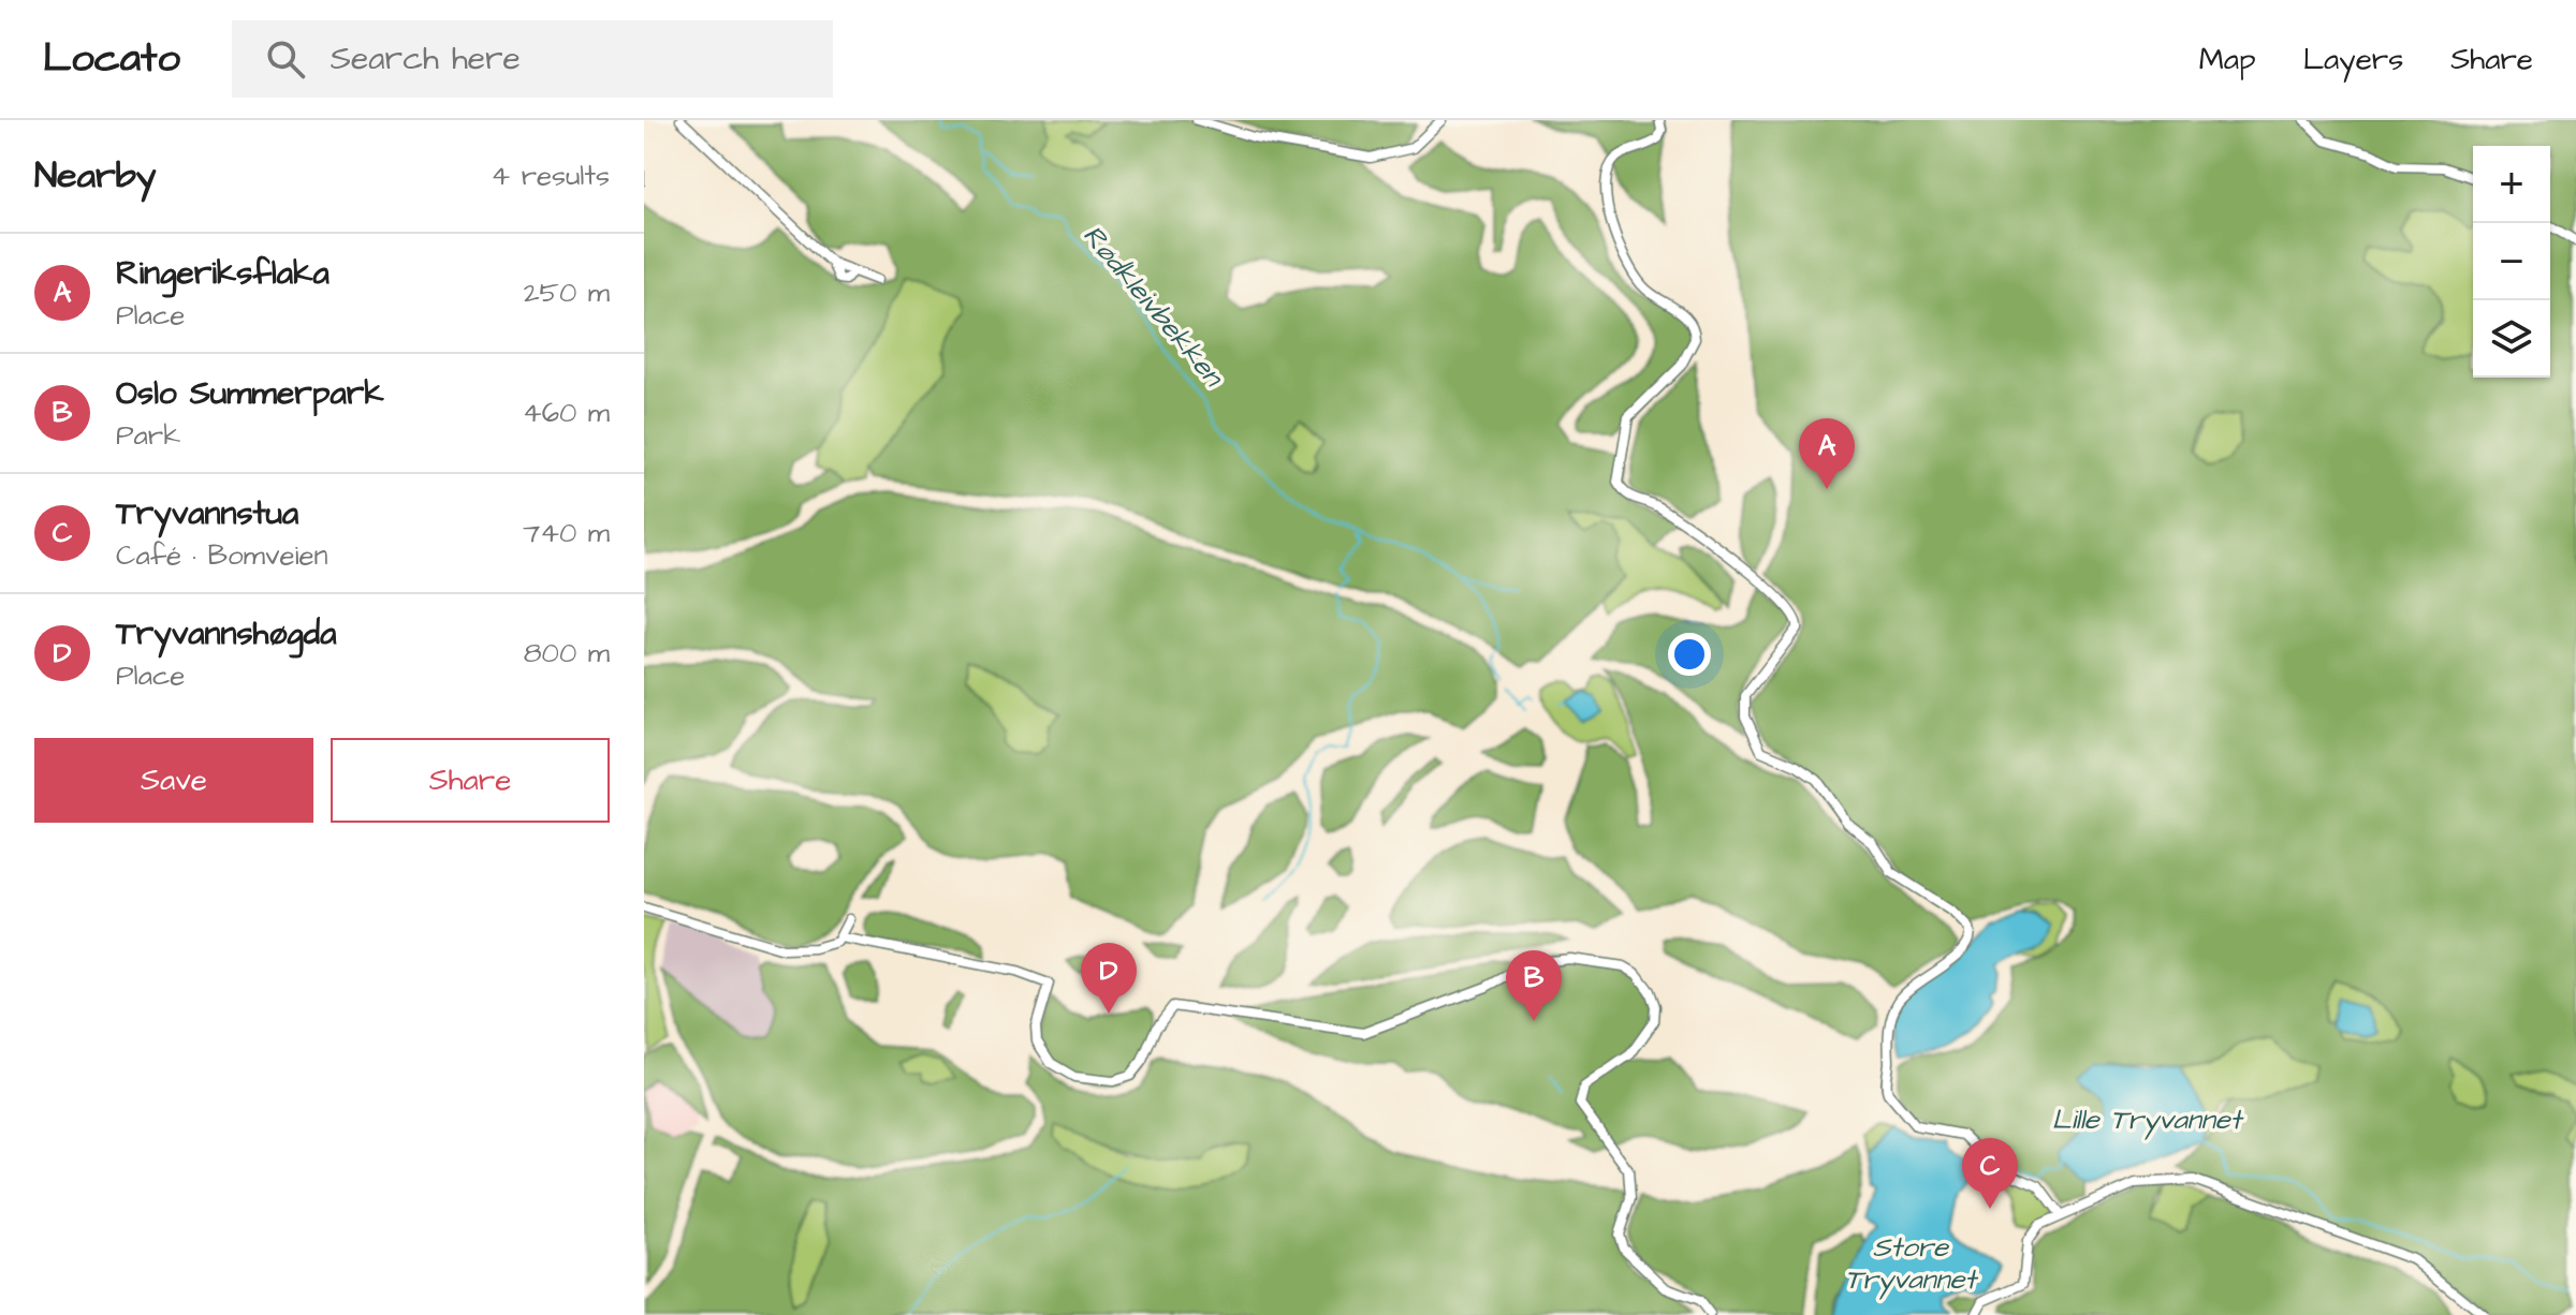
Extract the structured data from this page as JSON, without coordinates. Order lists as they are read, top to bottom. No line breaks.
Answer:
{"water":["Rødkleivbekken","Lille Tryvannet","Store Tryvannet"],"page":{"header":"Locato","search":"Search here","nav":["Map","Layers","Share"],"heading":["Nearby","4 results"],"map_buttons":["+","−"],"list":[{"mark":"A","name":"Ringeriksflaka","note":"Place","value":"250 m"},{"mark":"B","name":"Oslo Summerpark","note":"Park","value":"460 m"},{"mark":"C","name":"Tryvannstua","note":"Café · Bomveien","value":"740 m"},{"mark":"D","name":"Tryvannshøgda","note":"Place","value":"800 m"}],"pins":["A","D","B","C"],"buttons":["Save","Share"]}}
